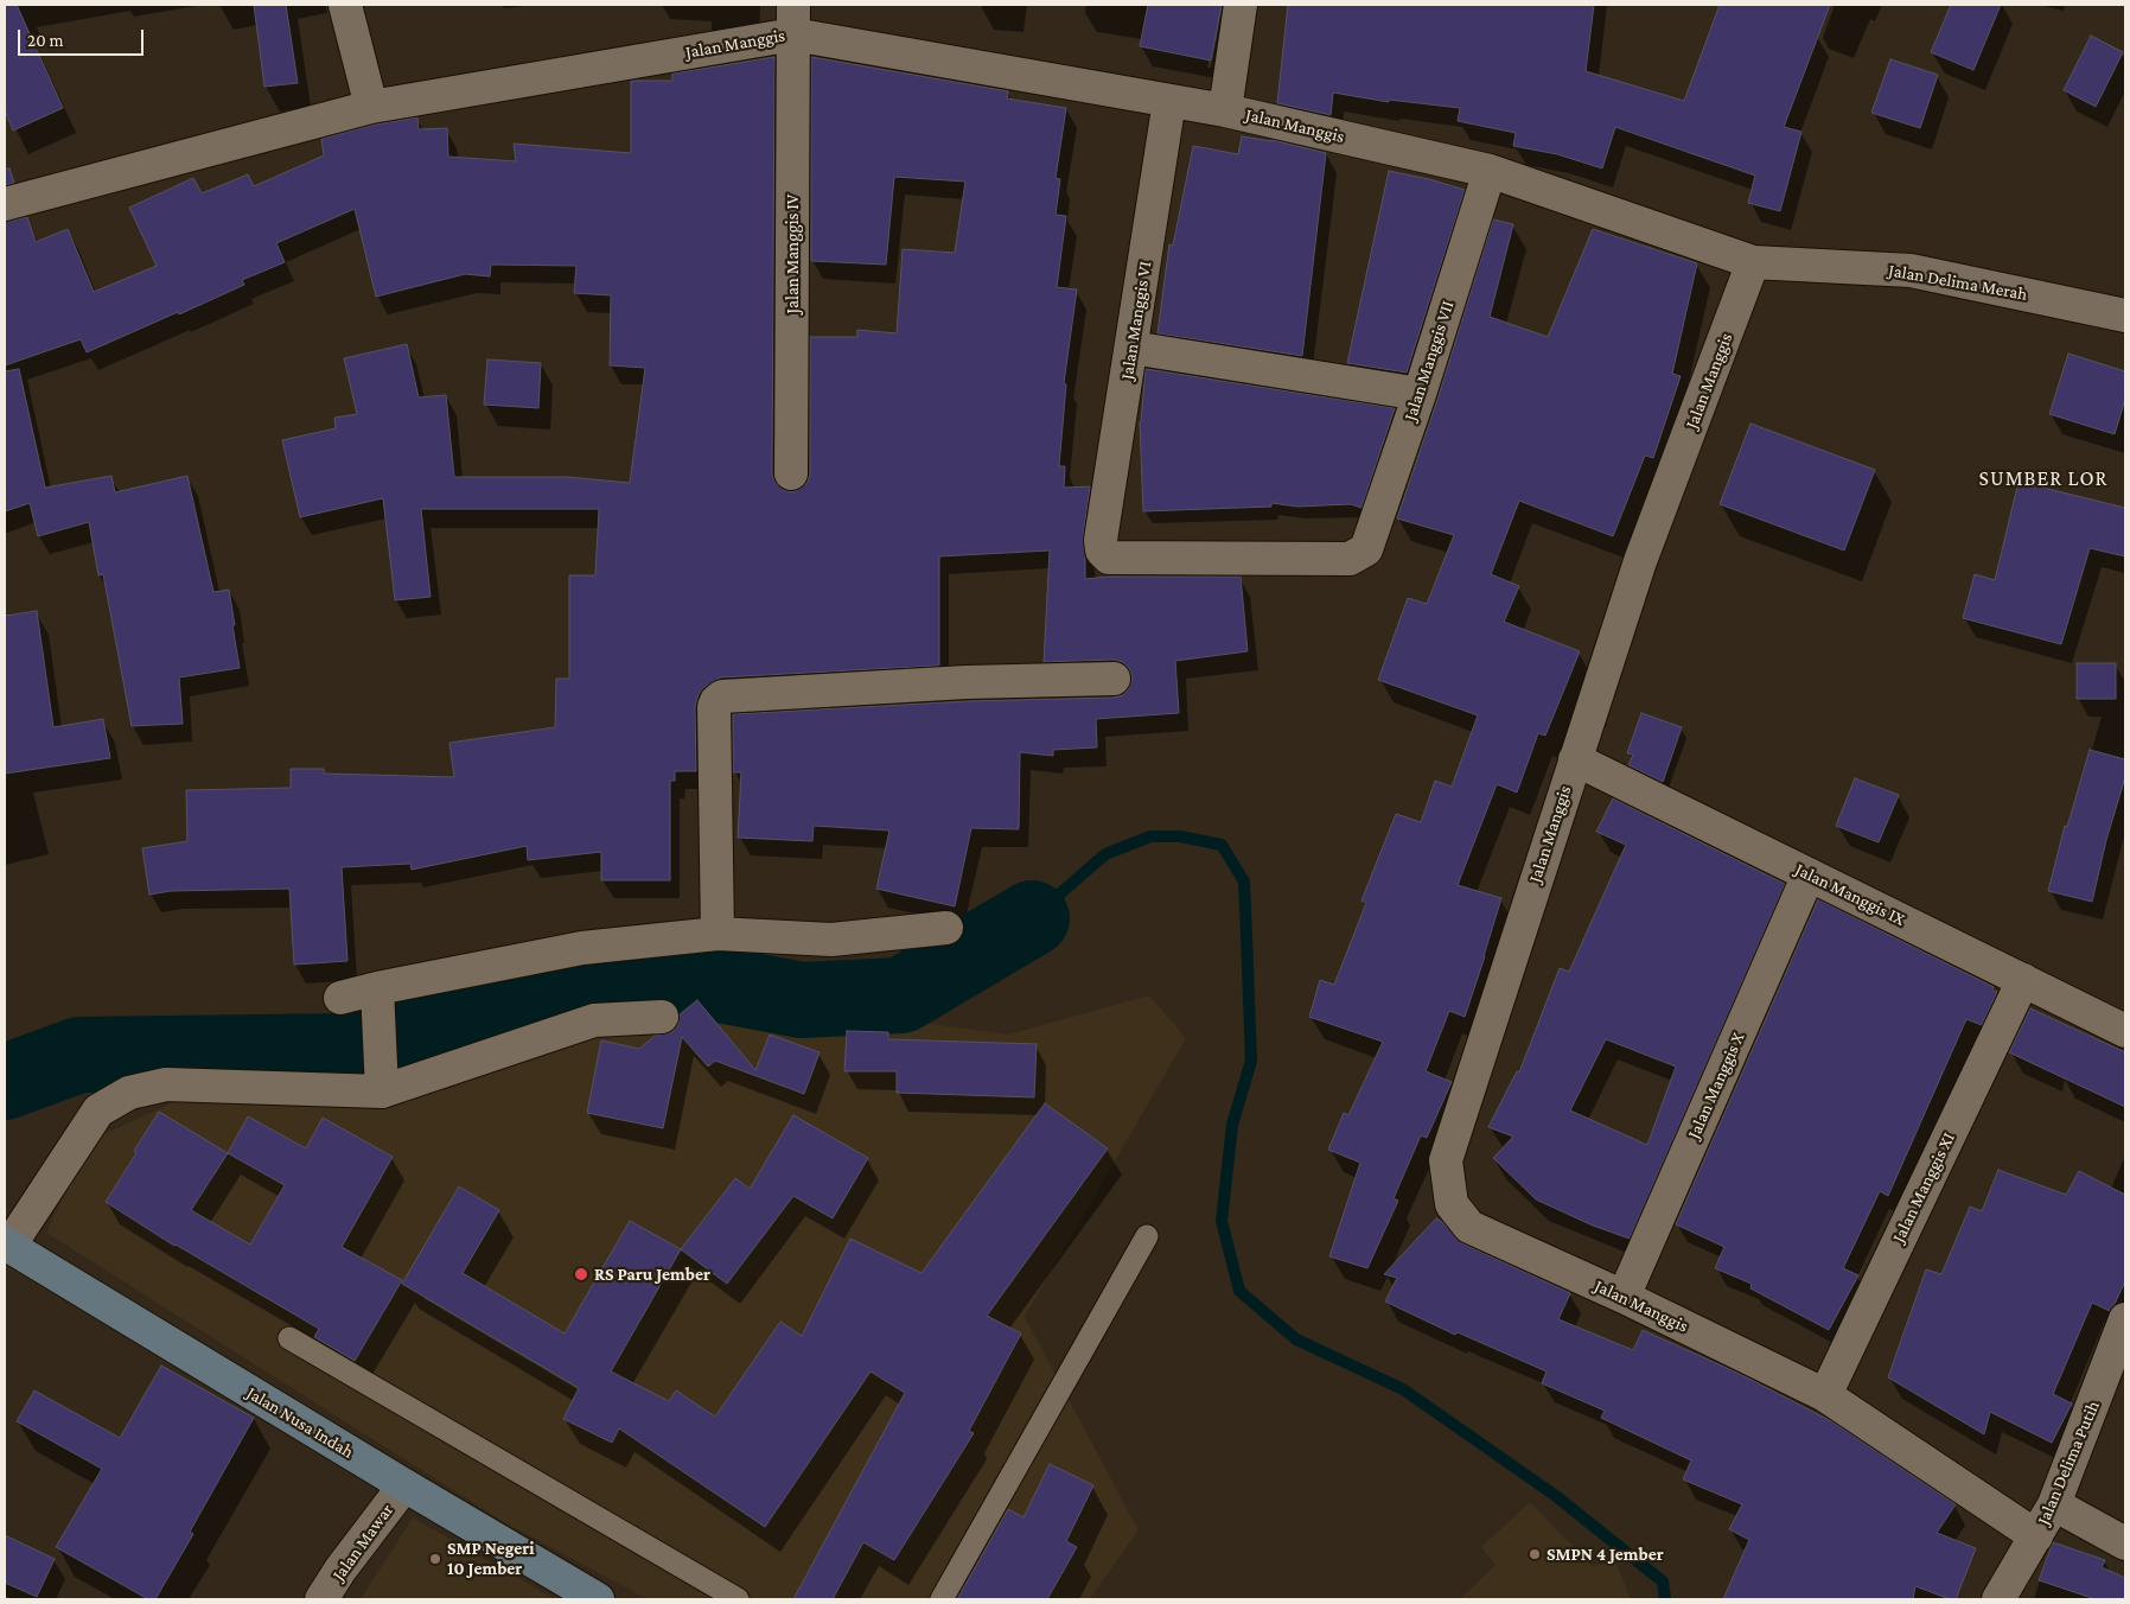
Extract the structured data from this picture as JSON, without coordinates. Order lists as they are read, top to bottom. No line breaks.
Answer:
{"streets":{"main road":["Jalan Nusa Indah"],"street":["Jalan Manggis","Jalan Manggis IV","Jalan Delima Merah","Jalan Manggis VI","Jalan Manggis VII","Jalan Manggis IX","Jalan Manggis X","Jalan Manggis XI","Jalan Delima Putih","Jalan Mawar"]},"crossings":[["Jalan Manggis","Jalan Manggis IV"],["Jalan Manggis","Jalan Delima Merah"],["Jalan Manggis","Jalan Manggis VI"],["Jalan Manggis","Jalan Manggis VII"],["Jalan Manggis","Jalan Manggis IX"],["Jalan Manggis","Jalan Manggis X"],["Jalan Manggis","Jalan Manggis XI"],["Jalan Manggis","Jalan Delima Putih"],["Jalan Manggis VI","Jalan Manggis VII"],["Jalan Manggis IX","Jalan Manggis X"],["Jalan Manggis IX","Jalan Manggis XI"],["Jalan Nusa Indah","Jalan Mawar"]],"districts":["SUMBER LOR"],"places":["RS Paru Jember","SMPN 4 Jember","SMP Negeri 10 Jember"],"scale_bar":"20 m"}
